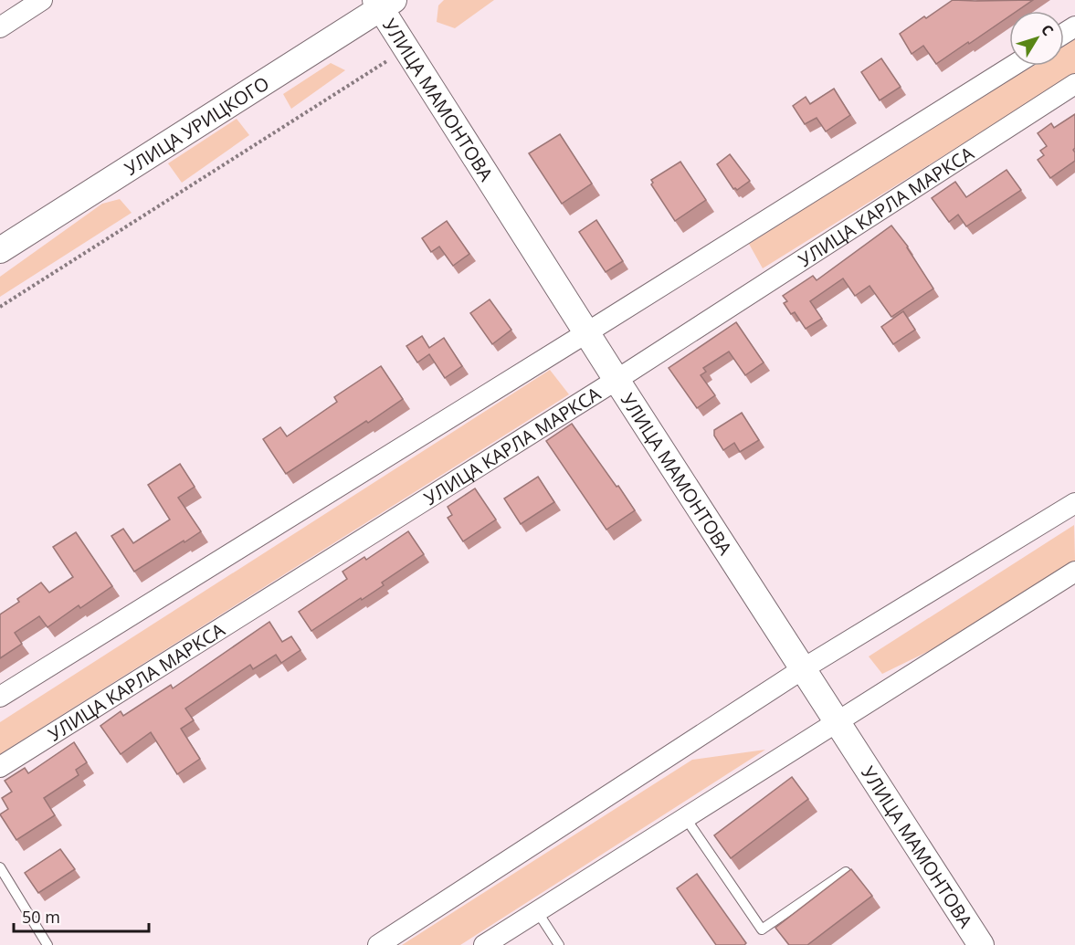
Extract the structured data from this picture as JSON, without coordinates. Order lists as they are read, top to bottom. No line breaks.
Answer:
{"streets":{"street":["УЛИЦА МАМОНТОВА","УЛИЦА УРИЦКОГО","УЛИЦА КАРЛА МАРКСА"]},"crossings":[["УЛИЦА МАМОНТОВА","УЛИЦА УРИЦКОГО"],["УЛИЦА МАМОНТОВА","УЛИЦА КАРЛА МАРКСА"]],"scale_bar":"50 m","north":"top right"}
